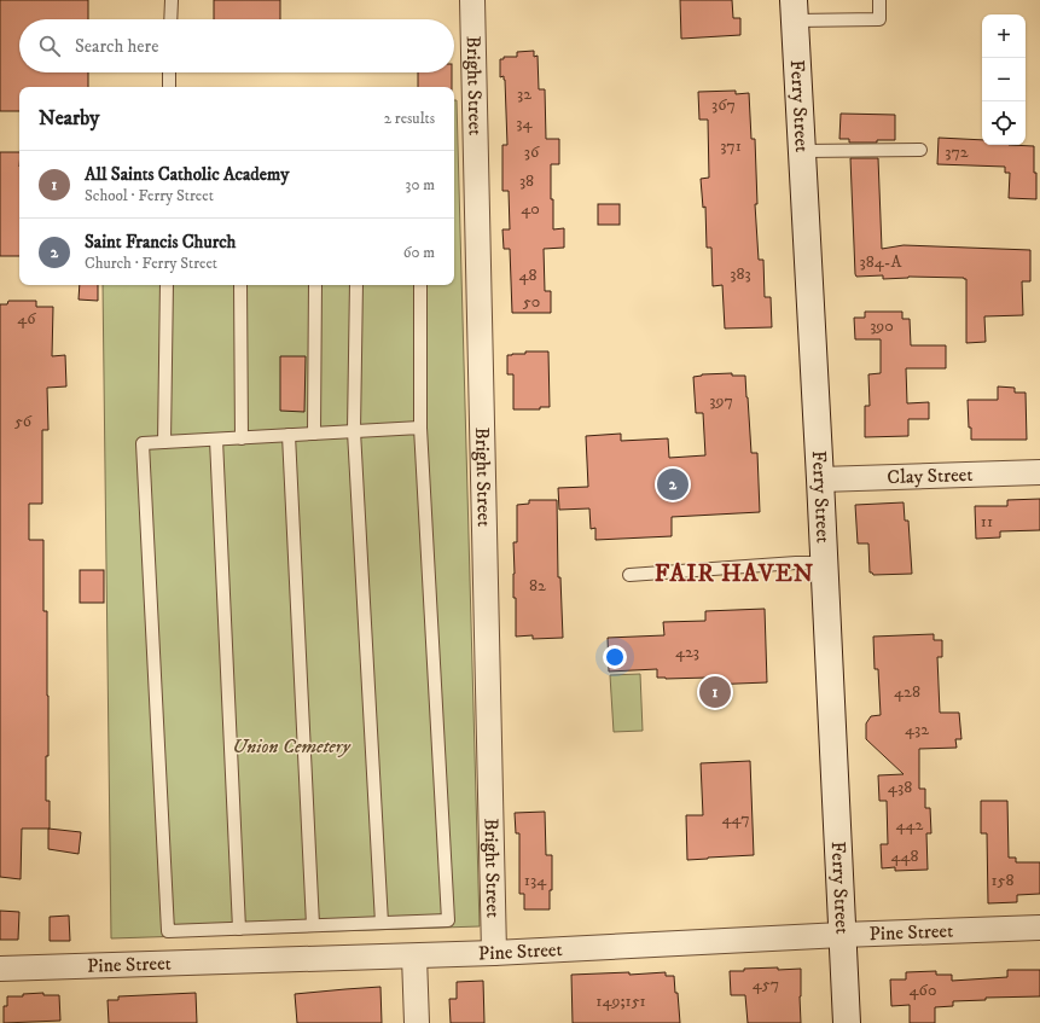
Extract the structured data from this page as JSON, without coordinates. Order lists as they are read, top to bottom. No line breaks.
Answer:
{"streets":{"main road":["Ferry Street"],"street":["Bright Street","Clay Street","Pine Street"]},"crossings":[["Bright Street","Pine Street"],["Ferry Street","Clay Street"],["Ferry Street","Pine Street"]],"districts":["FAIR HAVEN"],"parks":["Union Cemetery"],"house_numbers":["32","367","34","371","36","372","38","40","384-A","383","48","50","46","390","397","56","11","82","423","428","432","438","447","442","448","134","158","457","460","149;151"],"page":{"map_buttons":["+","−"],"search":"Search here","heading":["Nearby","2 results"],"list":[{"mark":"1","name":"All Saints Catholic Academy","note":"School · Ferry Street","value":"30 m"},{"mark":"2","name":"Saint Francis Church","note":"Church · Ferry Street","value":"60 m"}],"pins":["2","1"]}}
